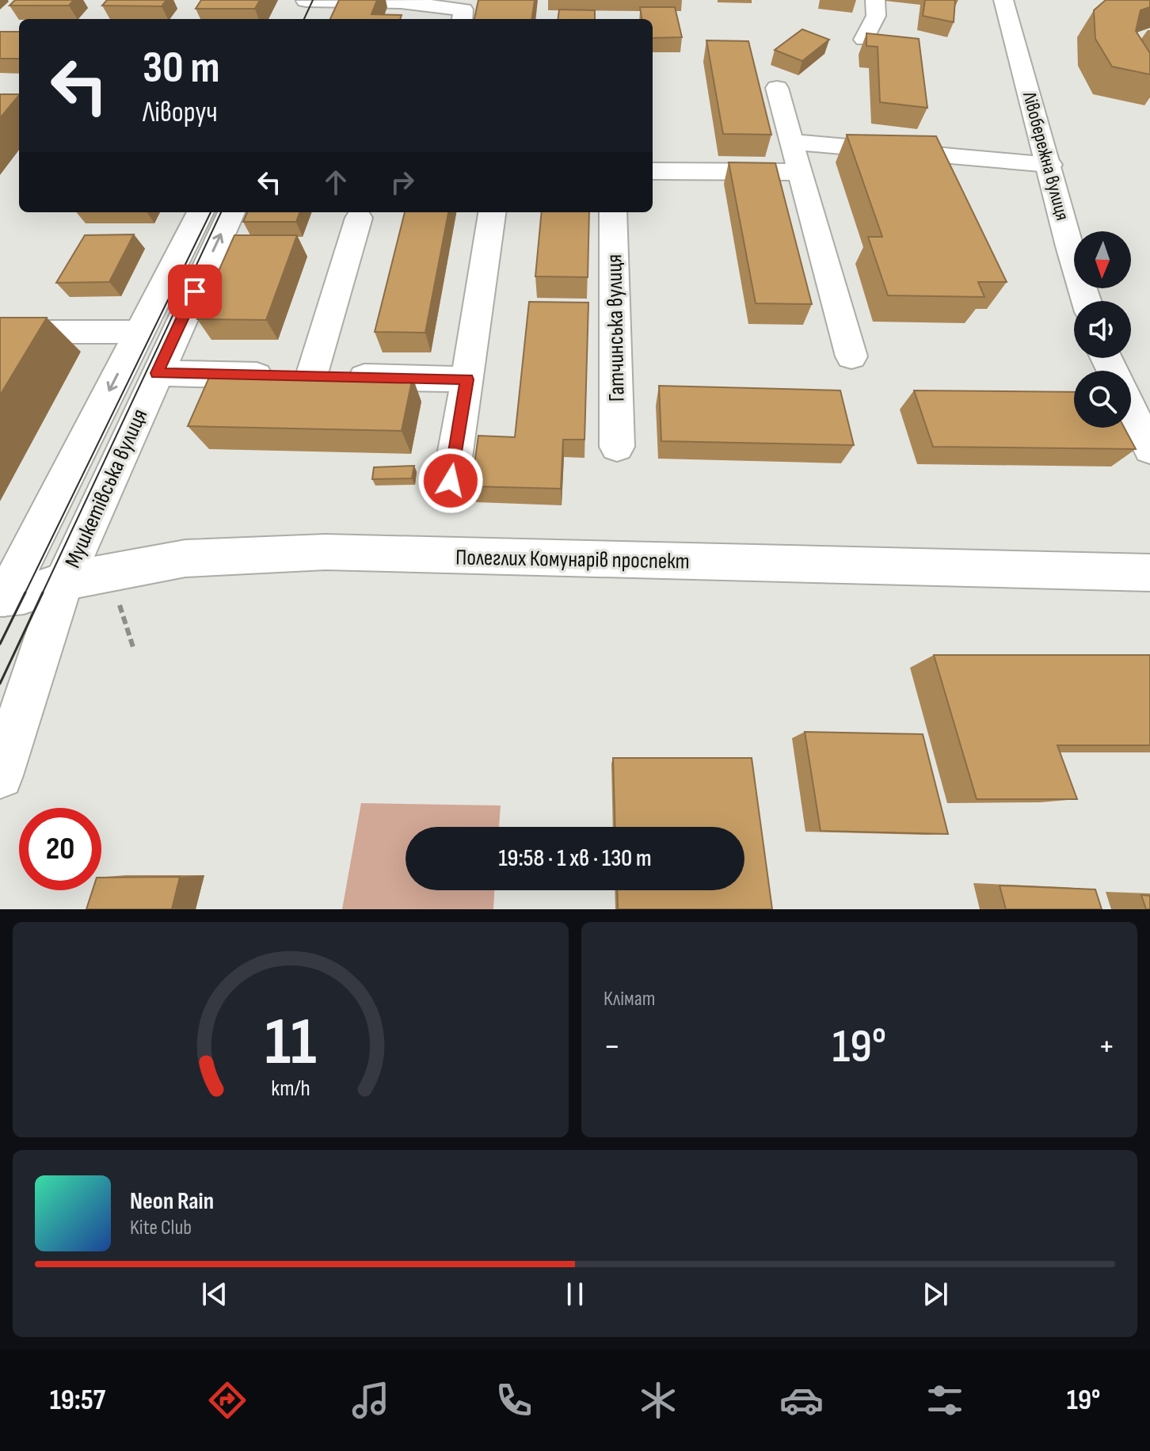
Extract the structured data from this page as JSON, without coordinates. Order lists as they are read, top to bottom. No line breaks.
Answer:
{"streets":{"main road":["Лівобережна вулиця","Гатчинська вулиця","Мушкетівська вулиця","Полеглих Комунарів проспект"]},"crossings":[["Мушкетівська вулиця","Полеглих Комунарів проспект"]],"north":"bottom","page":{"turn":["30 m","Ліворуч"],"limit":"20","trip":"19:58 · 1 хв · 130 m","tile":"Клімат","heat":["−","19°","+"],"song":["Neon Rain","Kite Club"],"tabs":["19:57","19°"],"gauge":["11","km/h"]}}
